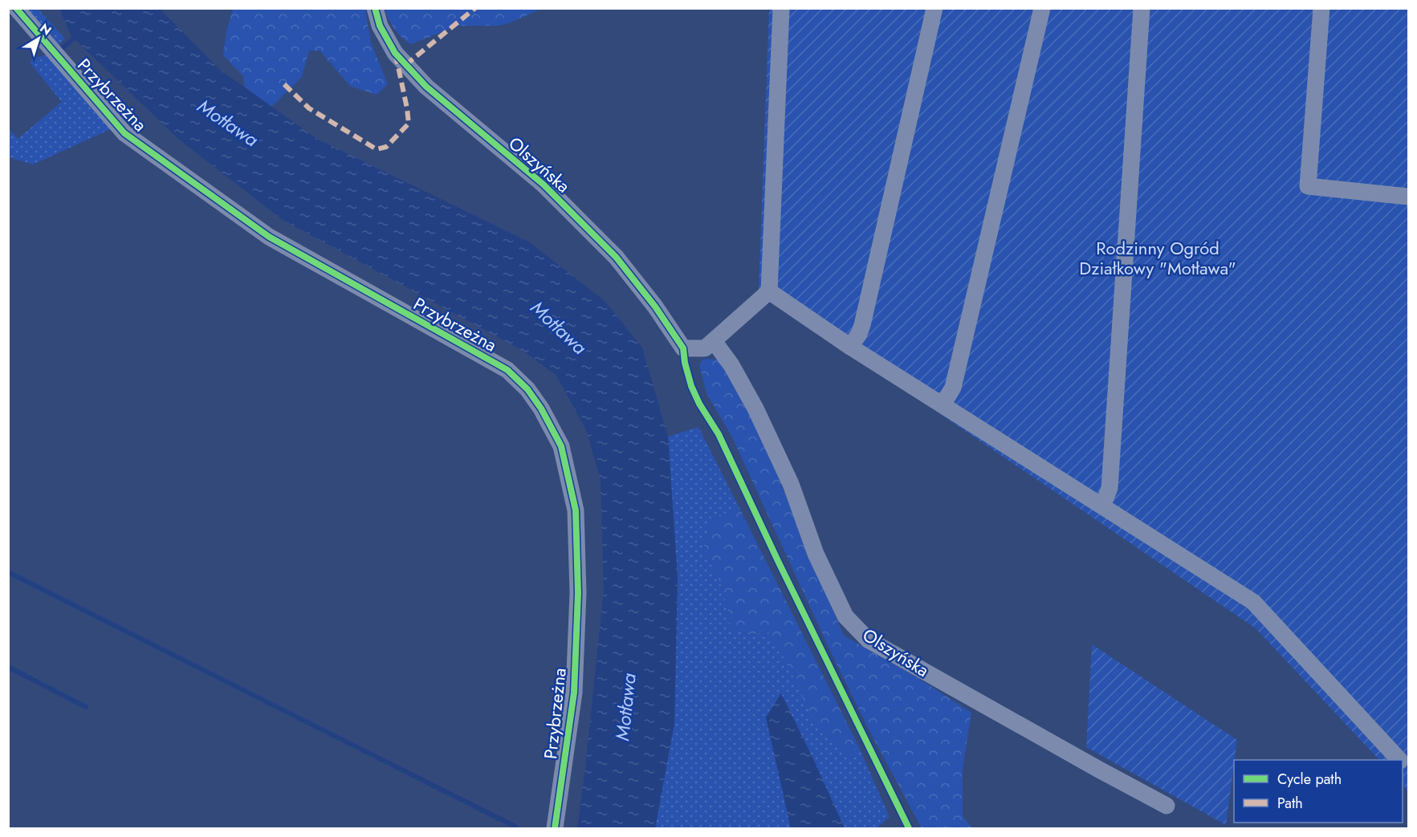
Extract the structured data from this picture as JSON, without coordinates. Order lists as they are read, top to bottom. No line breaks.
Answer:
{"streets":{"street":["Przybrzeżna","Olszyńska"]},"water":["Motława"],"parks":["Rodzinny Ogród Działkowy \"Motława\""],"legend":["Cycle path","Path"],"north":"top right"}
